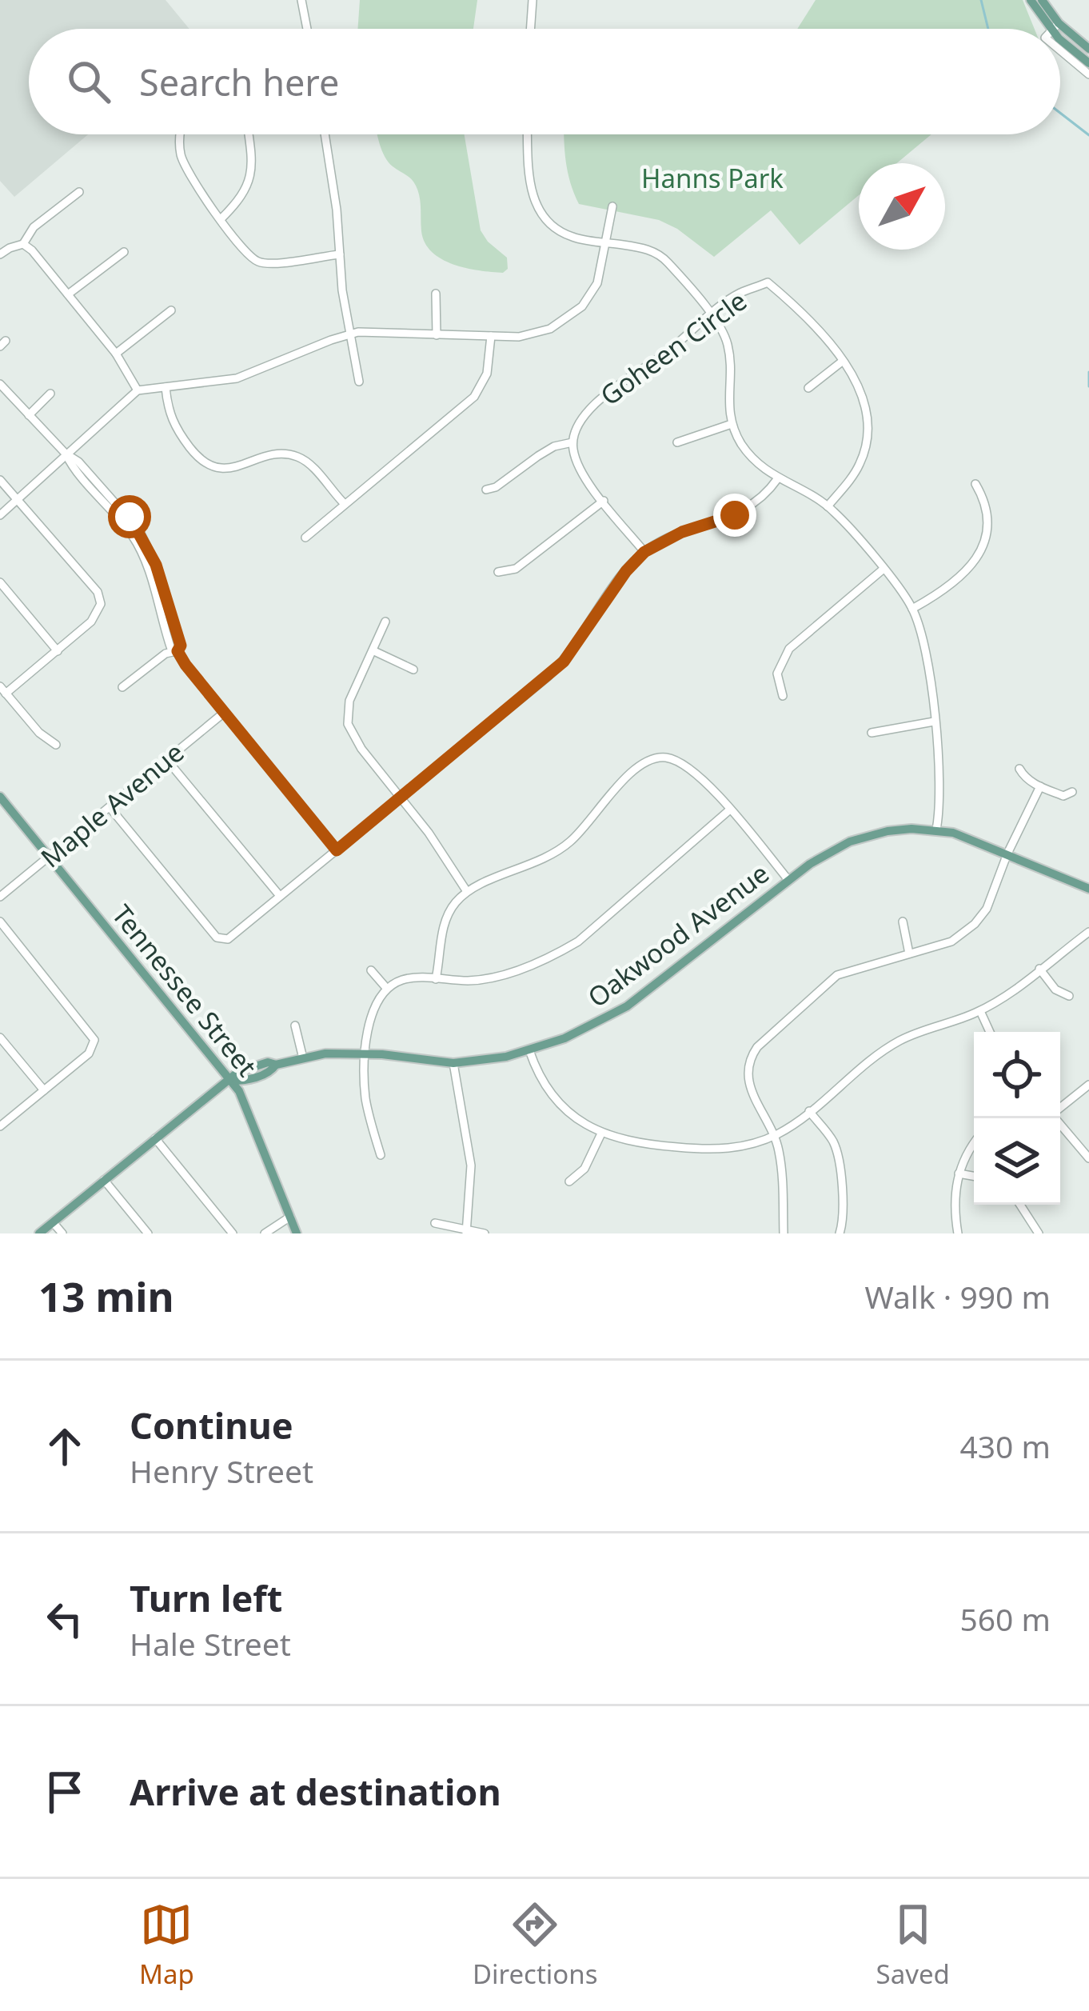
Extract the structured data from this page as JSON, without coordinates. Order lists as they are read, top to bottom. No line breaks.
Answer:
{"streets":{"main road":["Oakwood Avenue","Tennessee Street"],"street":["Goheen Circle","Maple Avenue"]},"crossings":[["Maple Avenue","Tennessee Street"],["Oakwood Avenue","Tennessee Street"]],"parks":["Hanns Park"],"north":"top right","page":{"search":"Search here","heading":["13 min","Walk · 990 m"],"list":[["Continue","Henry Street","430 m"],["Turn left","Hale Street","560 m"],"Arrive at destination"],"nav":["Map","Directions","Saved"]}}
